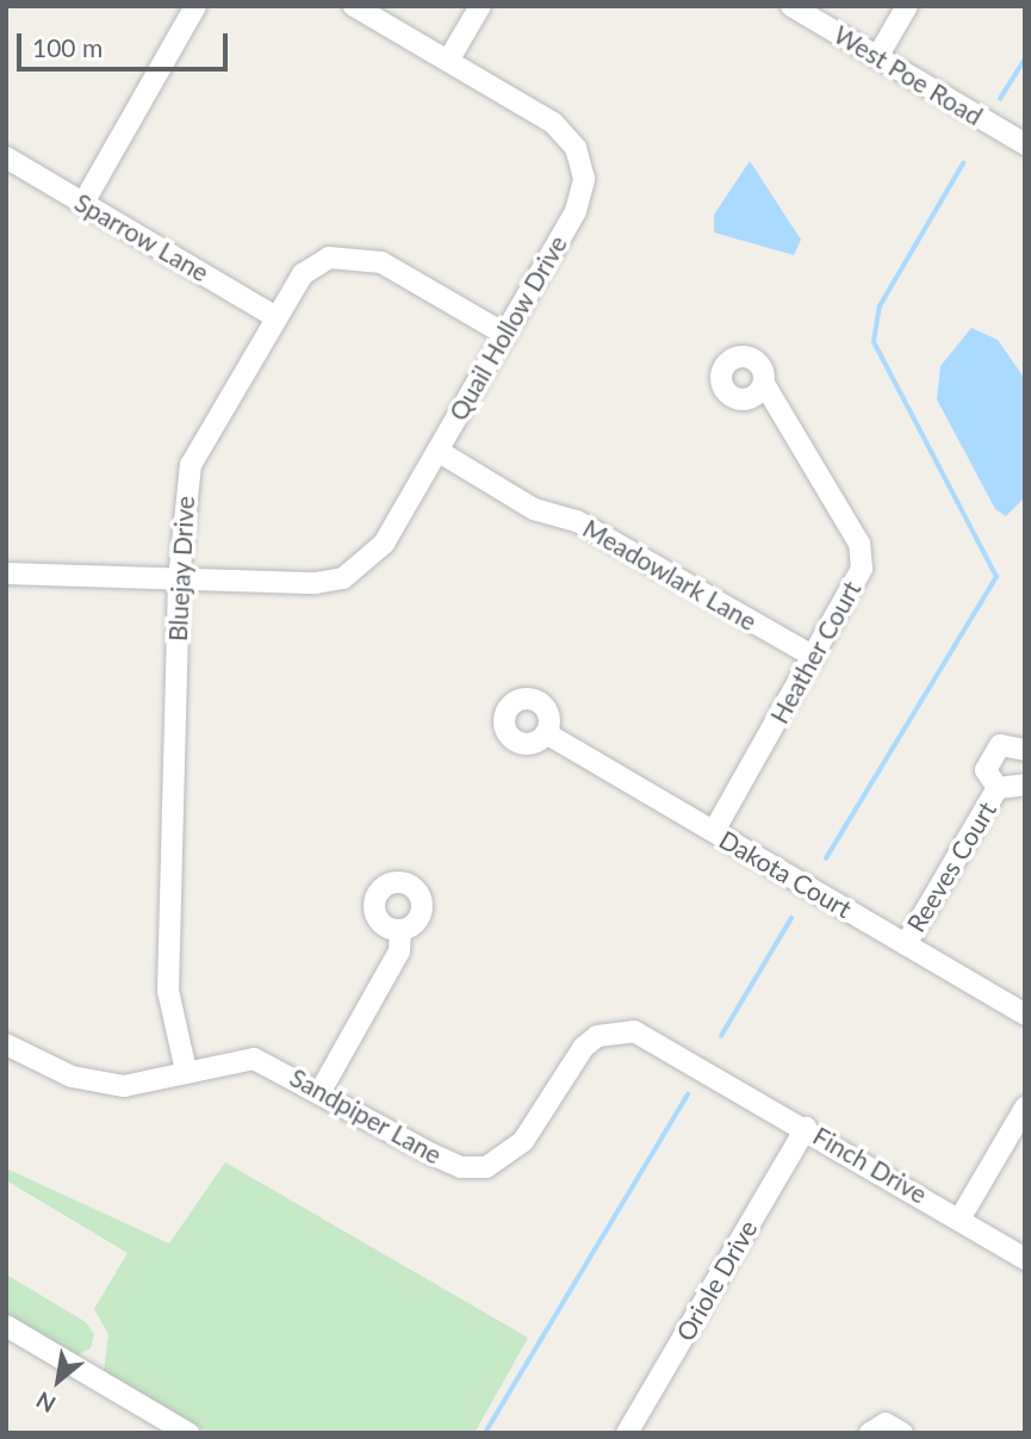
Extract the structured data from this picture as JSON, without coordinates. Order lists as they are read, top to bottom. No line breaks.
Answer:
{"streets":{"street":["West Poe Road","Sparrow Lane","Quail Hollow Drive","Bluejay Drive","Meadowlark Lane","Heather Court","Reeves Court","Dakota Court","Sandpiper Lane","Finch Drive","Oriole Drive"]},"crossings":[["Sparrow Lane","Bluejay Drive"],["Quail Hollow Drive","Bluejay Drive"],["Quail Hollow Drive","Meadowlark Lane"],["Bluejay Drive","Sandpiper Lane"],["Meadowlark Lane","Heather Court"],["Heather Court","Dakota Court"],["Reeves Court","Dakota Court"],["Sandpiper Lane","Finch Drive"],["Finch Drive","Oriole Drive"]],"scale_bar":"100 m","north":"bottom left"}
